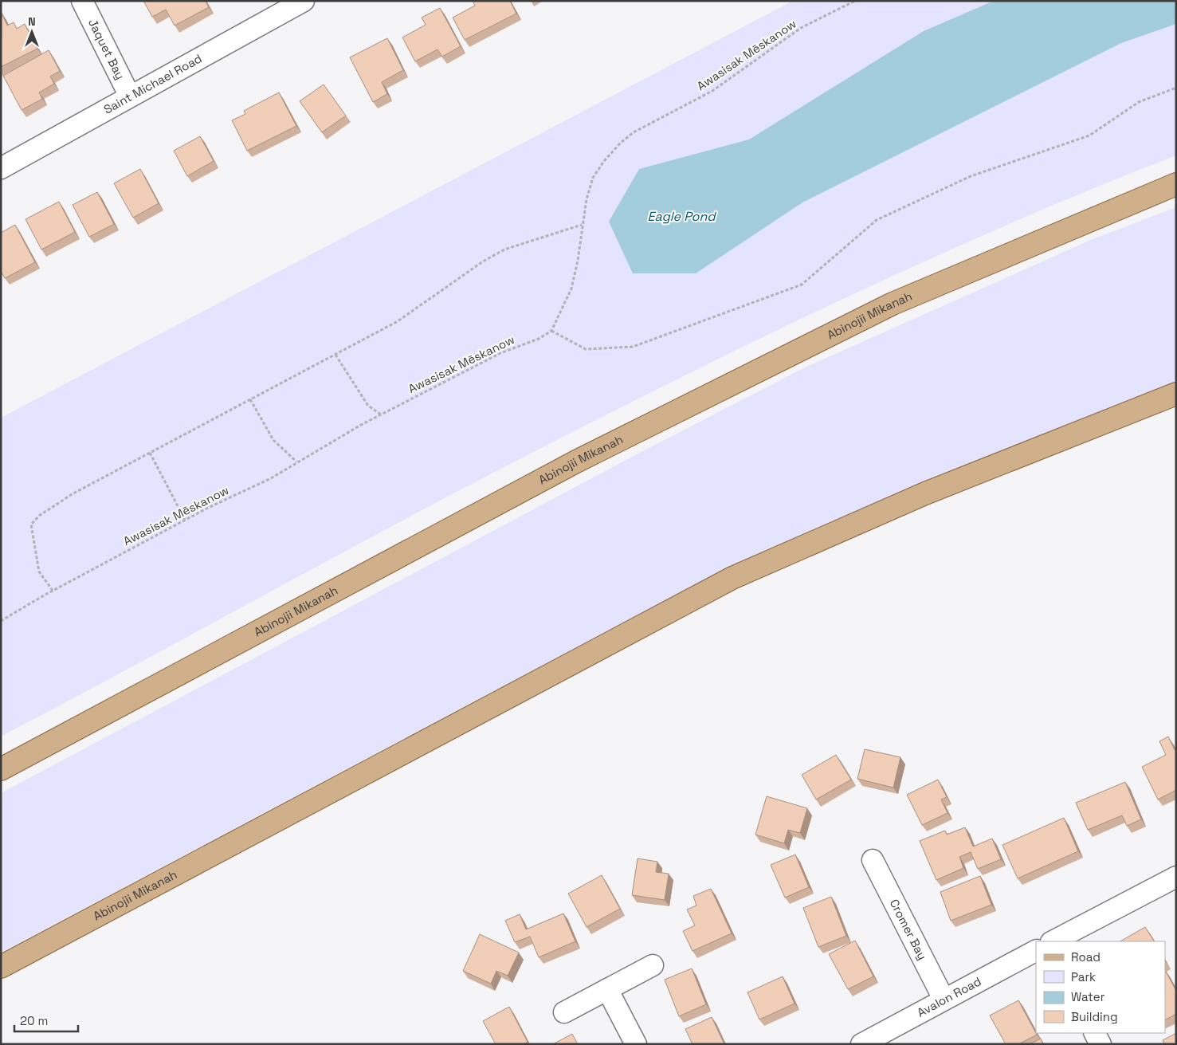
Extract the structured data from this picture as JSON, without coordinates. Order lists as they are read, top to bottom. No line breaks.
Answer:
{"streets":{"main road":["Abinojii Mikanah"],"street":["Jaquet Bay","Saint Michael Road","Cromer Bay","Avalon Road"],"path":["Awasisak Mēskanow"]},"crossings":[["Jaquet Bay","Saint Michael Road"],["Cromer Bay","Avalon Road"]],"water":["Eagle Pond"],"legend":["Road","Park","Water","Building"],"scale_bar":"20 m","north":"top"}
